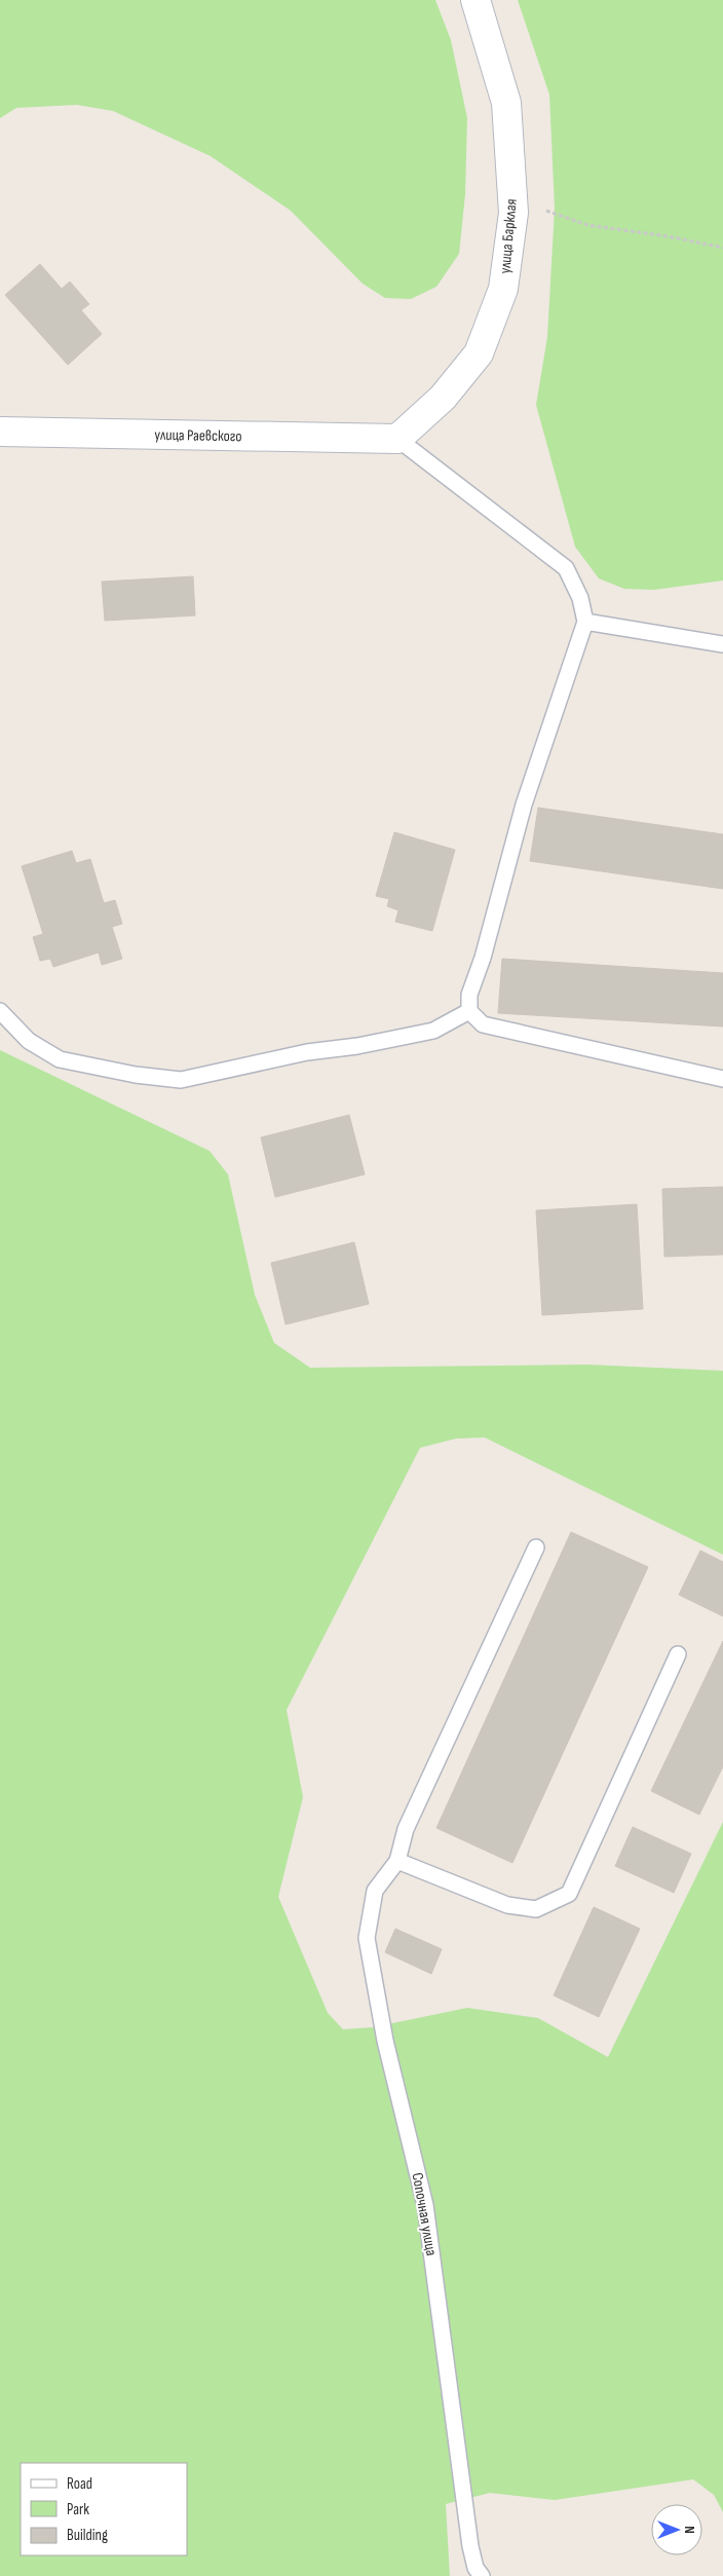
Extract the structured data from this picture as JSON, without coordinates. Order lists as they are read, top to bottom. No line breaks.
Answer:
{"streets":{"street":["улица Барклая","улица Раевского"],"lane":["Сопочная улица"]},"crossings":[["улица Барклая","улица Раевского"]],"legend":["Road","Park","Building"],"north":"right"}
